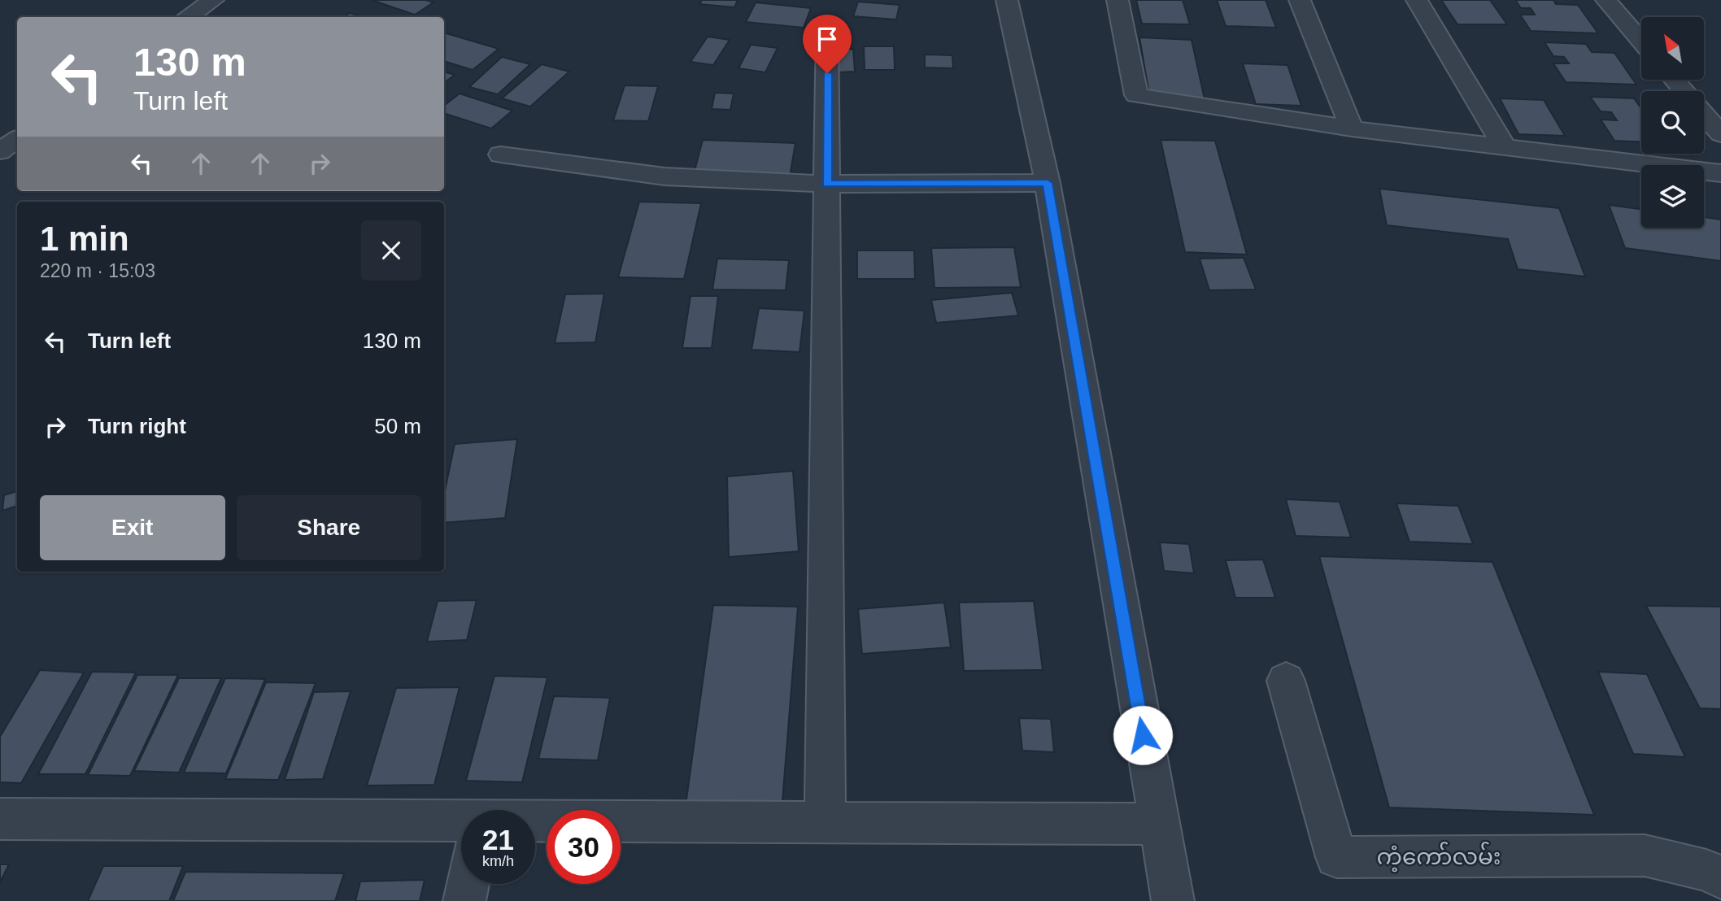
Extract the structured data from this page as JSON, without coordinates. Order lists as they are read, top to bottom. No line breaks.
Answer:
{"streets":{"street":["ကံ့ကော်လမ်း"]},"north":"top left","page":{"turn":["130 m","Turn left"],"heading":["1 min","220 m · 15:03"],"list":[{"name":"Turn left","value":"130 m"},{"name":"Turn right","value":"50 m"}],"buttons":["Exit","Share"],"speed":"21 km/h","limit":"30"}}
